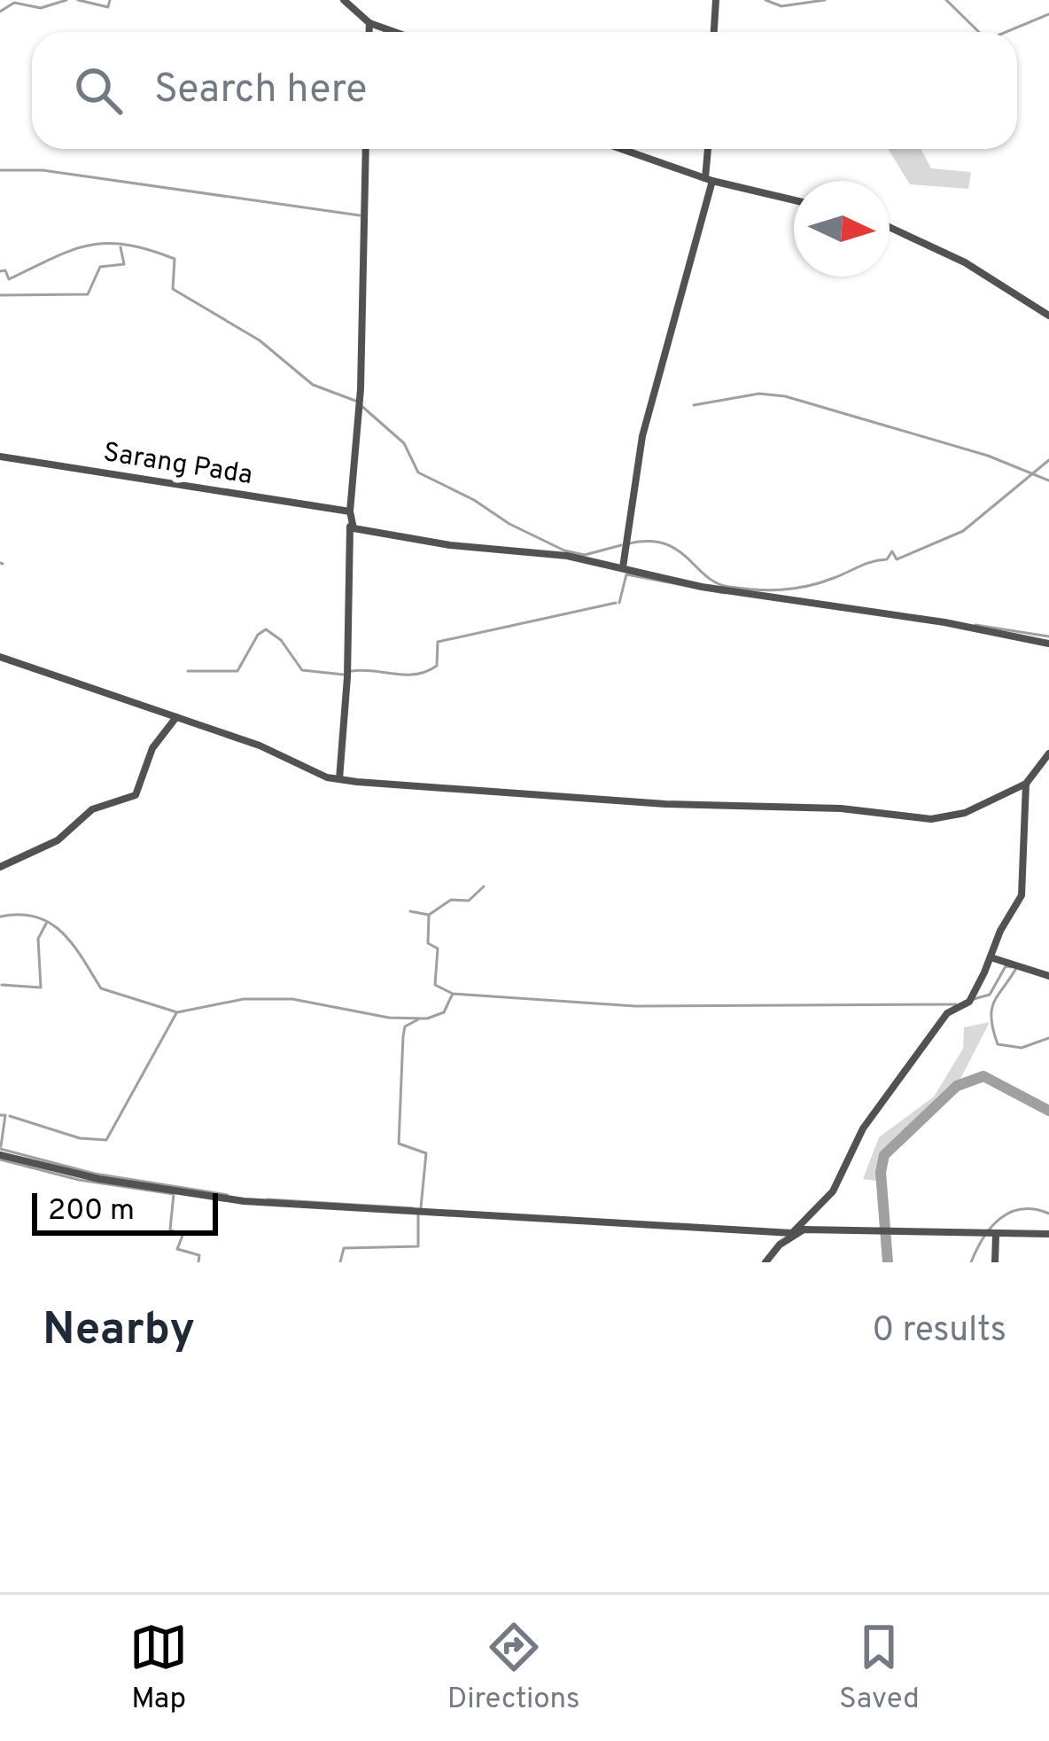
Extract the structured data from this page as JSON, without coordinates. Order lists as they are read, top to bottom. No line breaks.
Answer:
{"streets":{"street":["Sarang Pada"]},"scale_bar":"200 m","north":"right","page":{"search":"Search here","scale":"200 m","heading":["Nearby","0 results"],"nav":["Map","Directions","Saved"]}}
